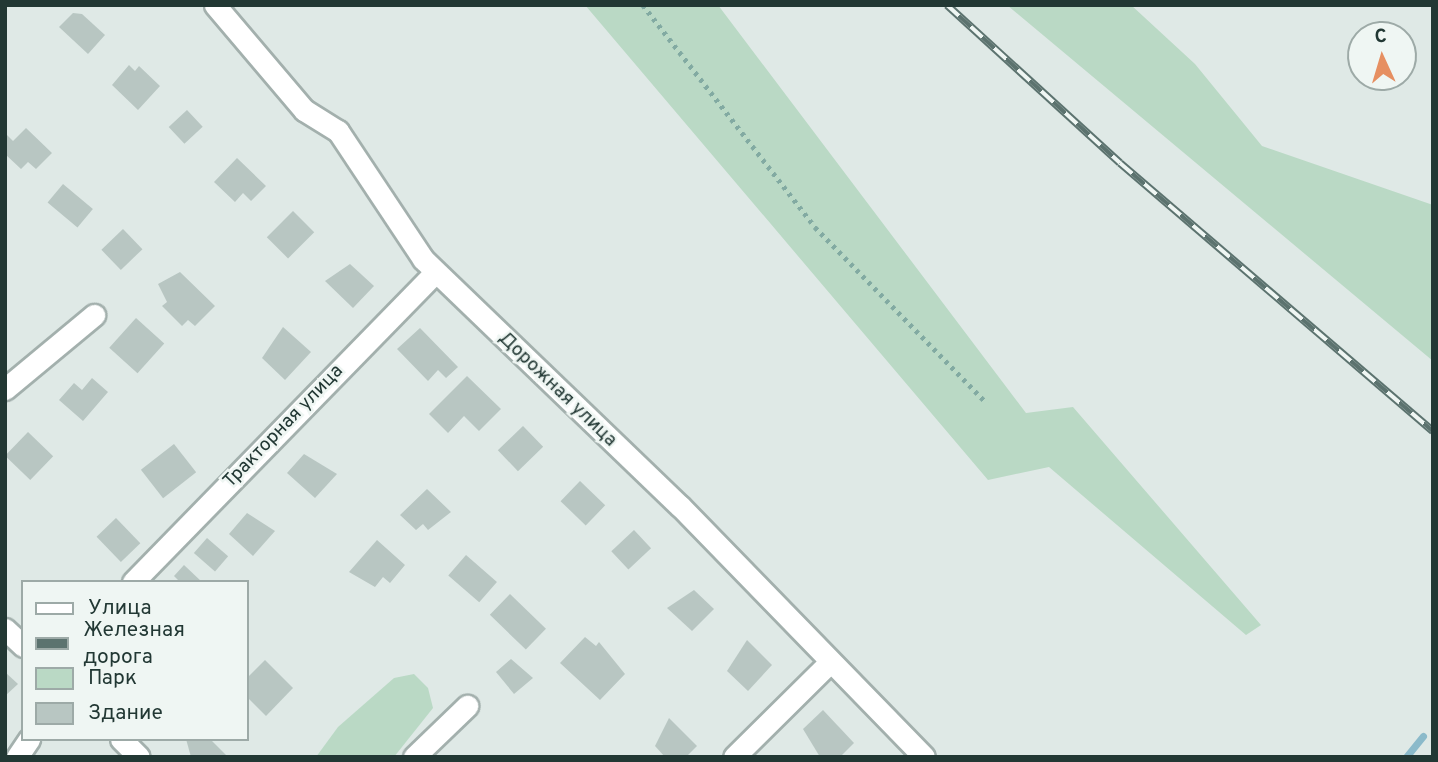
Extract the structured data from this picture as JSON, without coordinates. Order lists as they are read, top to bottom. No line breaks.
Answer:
{"streets":{"street":["Дорожная улица","Тракторная улица"]},"crossings":[["Дорожная улица","Тракторная улица"]],"legend":["Улица","Железная дорога","Парк","Здание"],"north":"top"}
